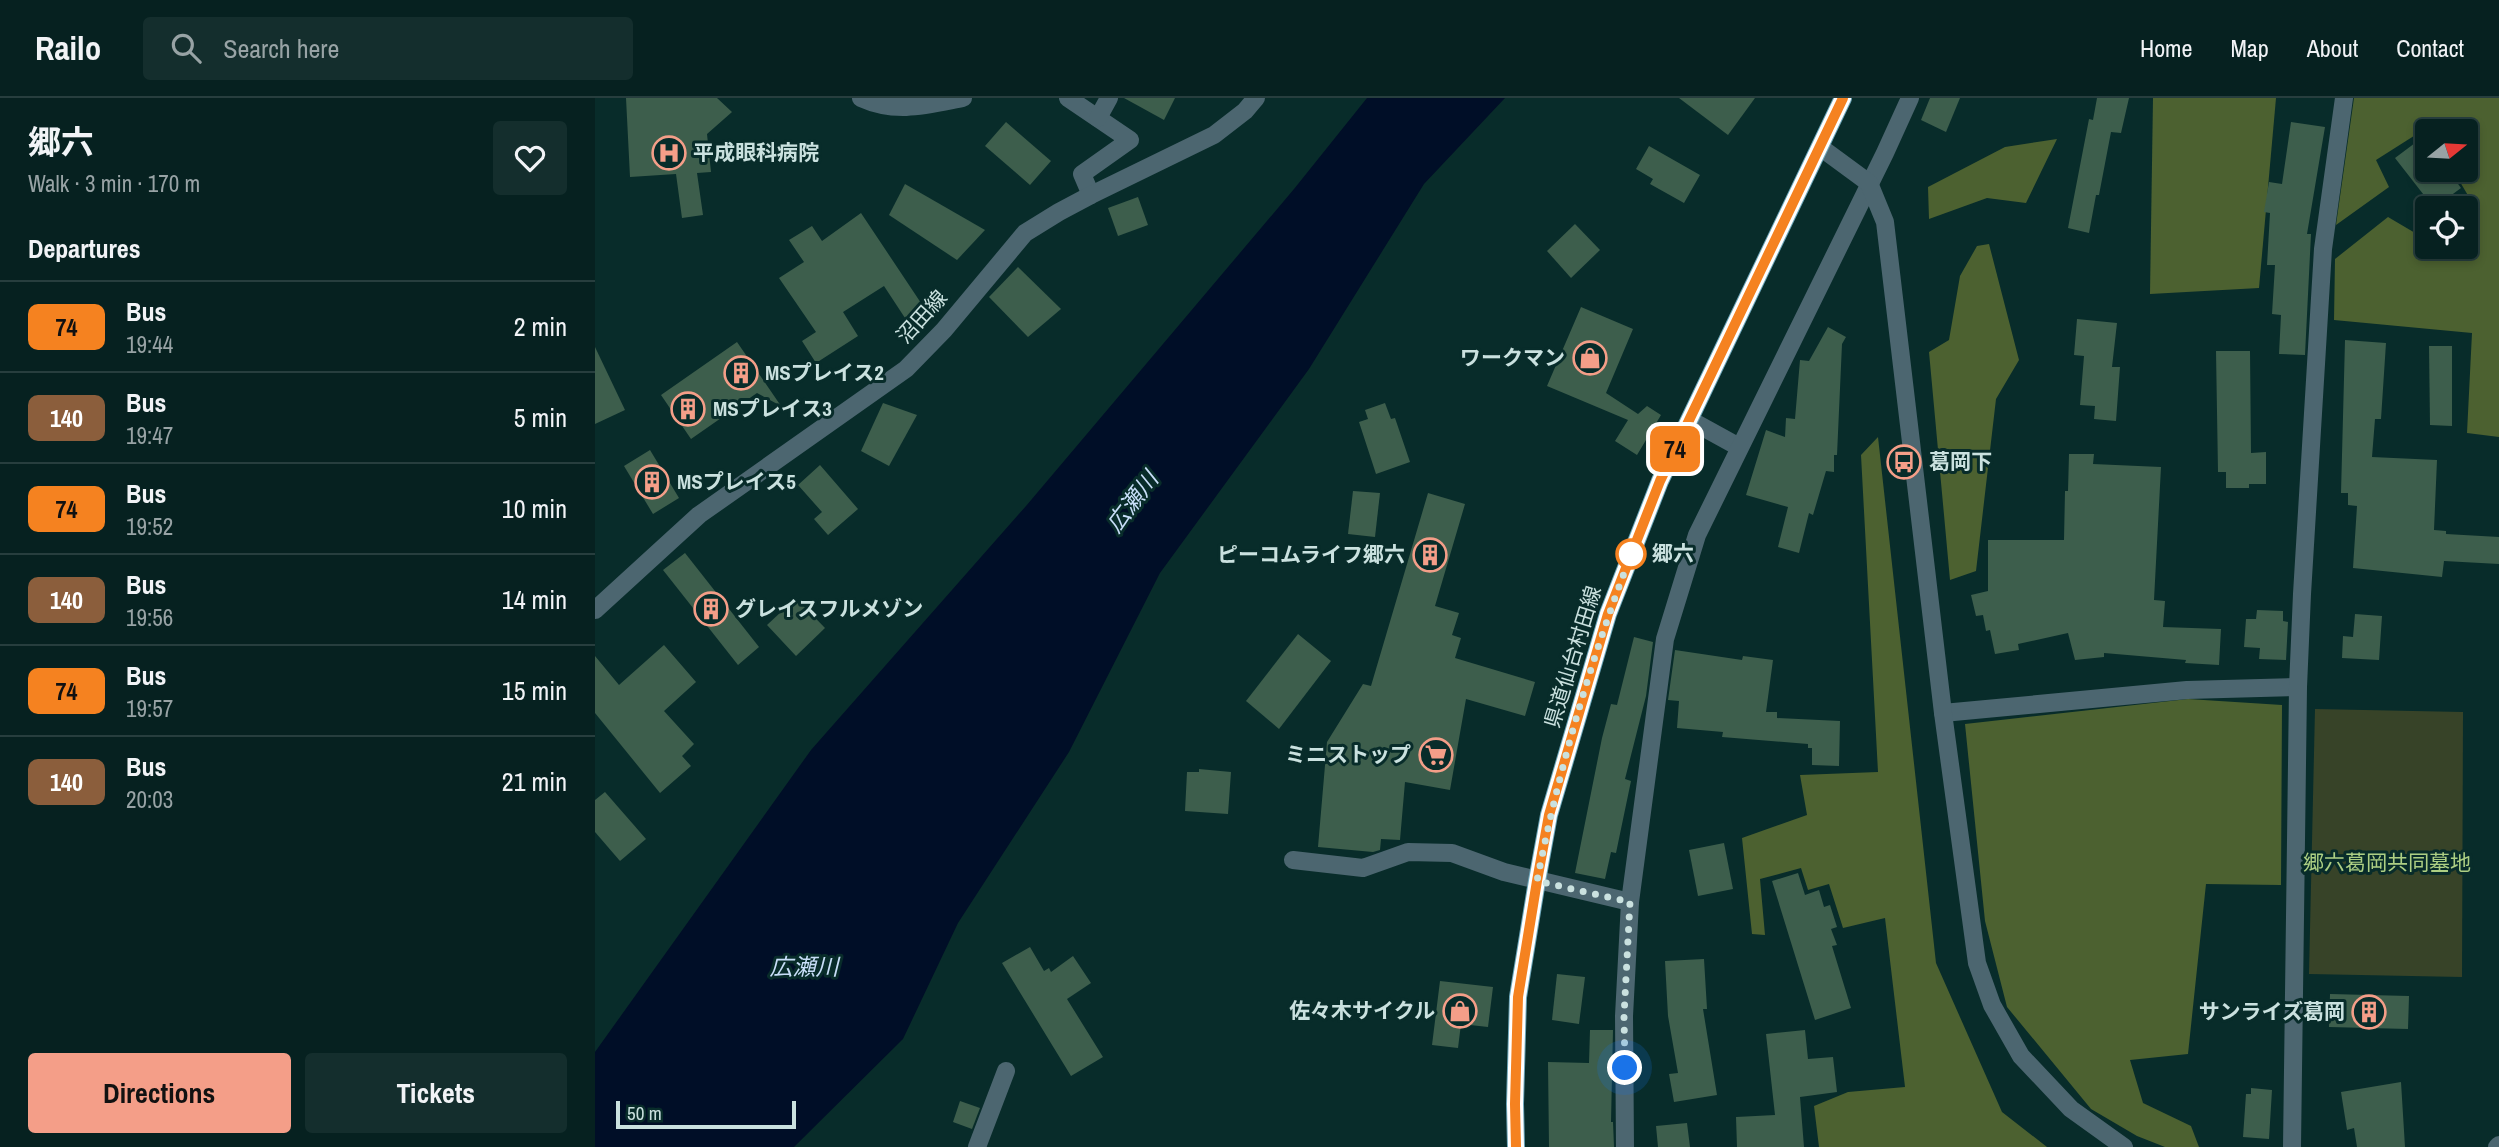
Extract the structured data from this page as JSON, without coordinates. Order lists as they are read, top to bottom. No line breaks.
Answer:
{"streets":{"main road":["県道仙台村田線"],"street":["沼田線"]},"water":["広瀬川"],"parks":["郷六葛岡共同墓地"],"places":{"hospital":["平成眼科病院"],"shop":["ワークマン","佐々木サイクル"],"building":["MSプレイス2","MSプレイス3","MSプレイス5","ピーコムライフ郷六","グレイスフルメゾン","サンライズ葛岡"],"bus stop":["葛岡下"],"other":["郷六"],"supermarket":["ミニストップ"]},"lines":["bus line 74"],"scale_bar":"50 m","north":"right","page":{"header":"Railo","search":"Search here","nav":["Home","Map","About","Contact"],"heading":[["郷六","Walk · 3 min · 170 m"],"Departures"],"on_map":"74","list":[{"mark":"74","name":"Bus","note":"19:44","value":"2 min"},{"mark":"140","name":"Bus","note":"19:47","value":"5 min"},{"mark":"74","name":"Bus","note":"19:52","value":"10 min"},{"mark":"140","name":"Bus","note":"19:56","value":"14 min"},{"mark":"74","name":"Bus","note":"19:57","value":"15 min"},{"mark":"140","name":"Bus","note":"20:03","value":"21 min"}],"buttons":["Directions","Tickets"],"scale":"50 m"}}
